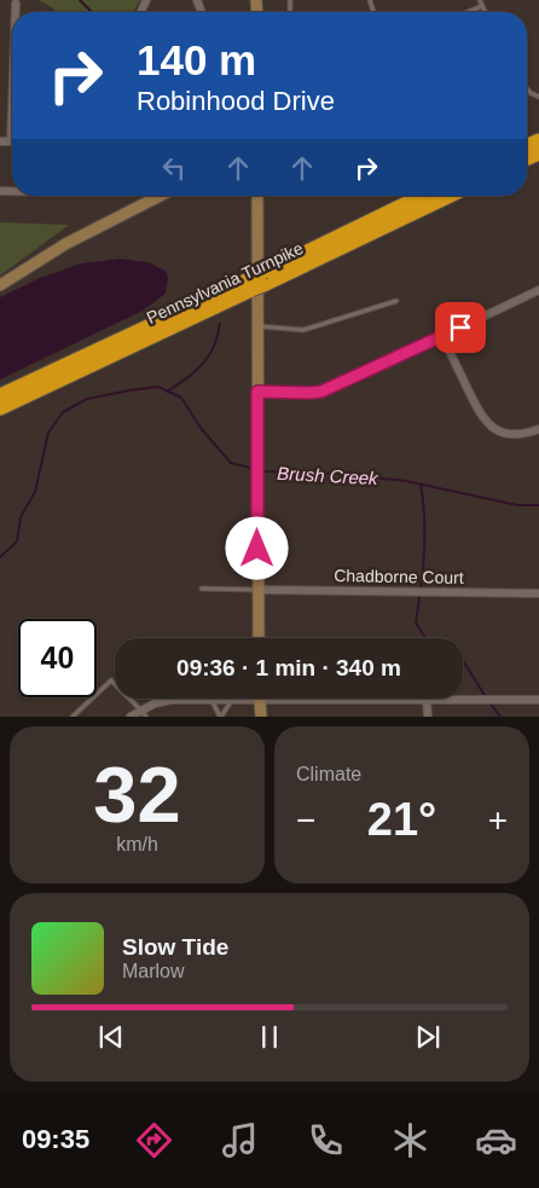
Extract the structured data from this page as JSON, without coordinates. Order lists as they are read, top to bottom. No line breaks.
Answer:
{"streets":{"highway":["Pennsylvania Turnpike"],"street":["Chadborne Court"]},"water":["Brush Creek"],"page":{"turn":["140 m","Robinhood Drive"],"limit":"40","trip":"09:36 · 1 min · 340 m","tile":[["32","km/h"],"Climate"],"heat":["−","21°","+"],"song":["Slow Tide","Marlow"],"tabs":"09:35"}}
